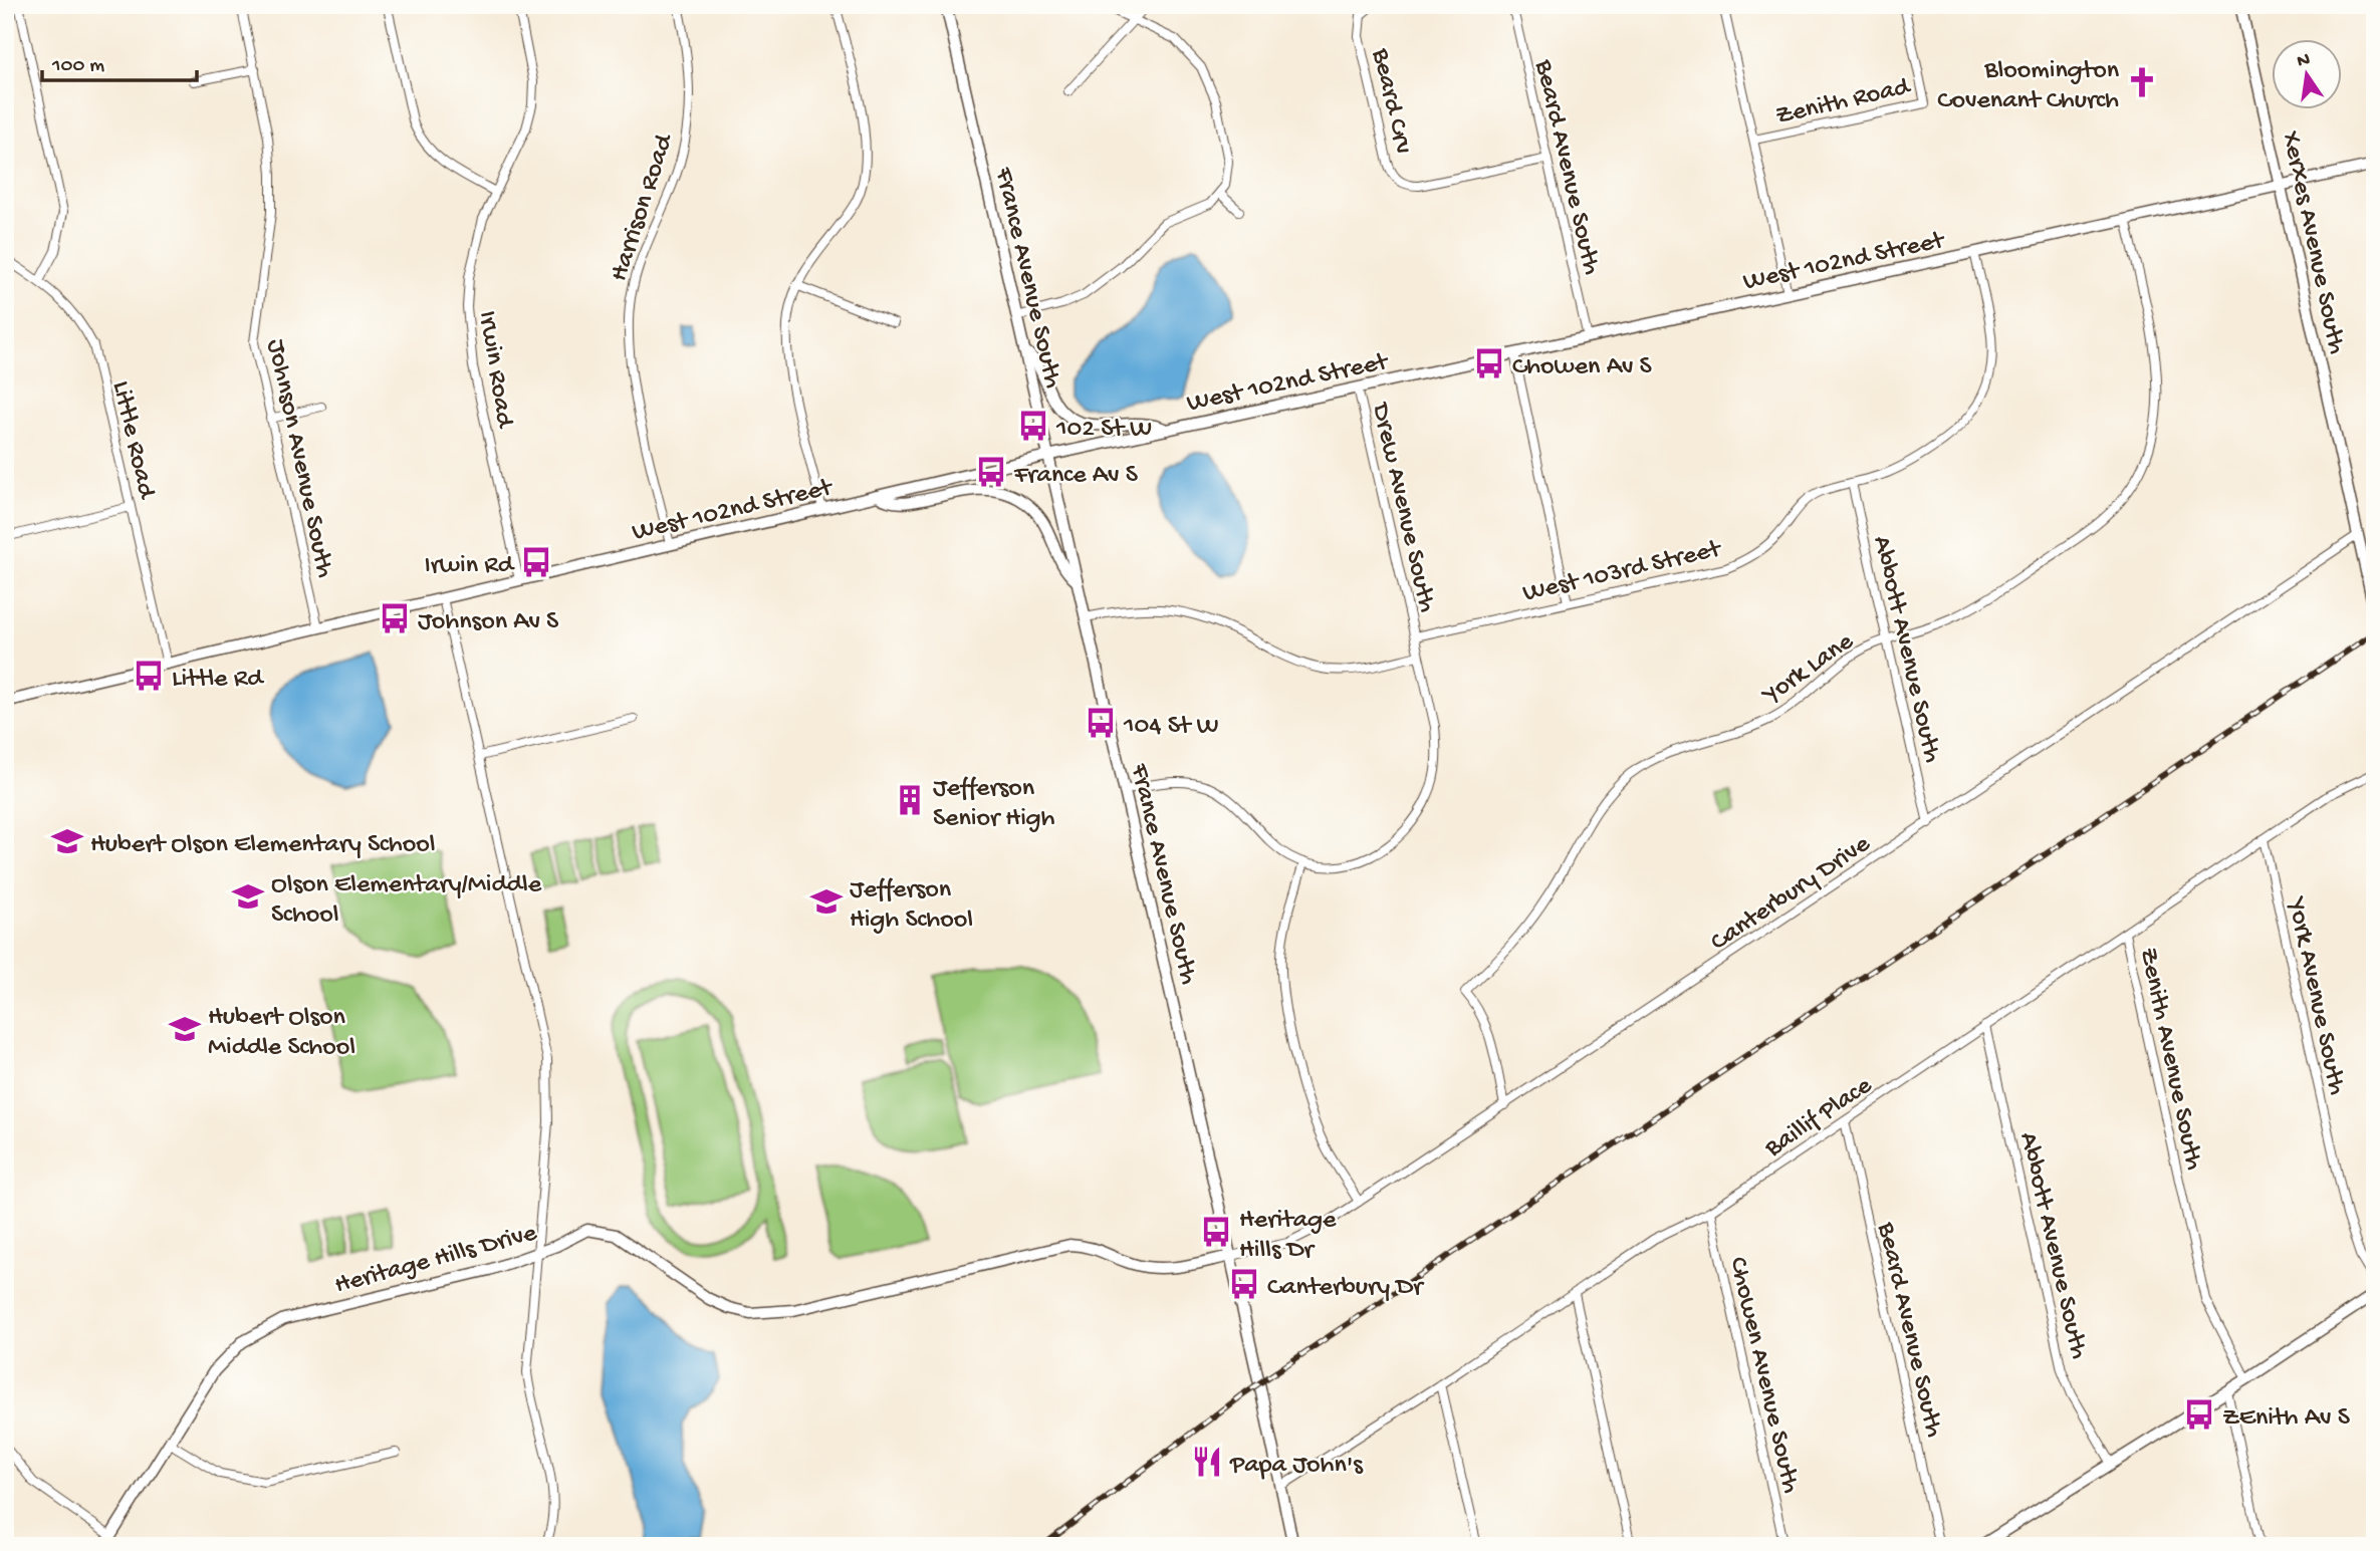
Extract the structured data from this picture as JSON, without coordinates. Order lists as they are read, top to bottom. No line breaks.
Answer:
{"streets":{"street":["Zenith Road","Beard Crv","Beard Avenue South","Harrison Road","Xerxes Avenue South","West 102nd Street","France Avenue South","Irwin Road","Little Road","Johnson Avenue South","Drew Avenue South","West 103rd Street","Abbott Avenue South","York Lane","Canterbury Drive","York Avenue South","Zenith Avenue South","Baillif Place","Heritage Hills Drive","Chowen Avenue South"]},"crossings":[["Beard Crv","Beard Avenue South"],["Beard Avenue South","West 102nd Street"],["Beard Avenue South","Baillif Place"],["Harrison Road","West 102nd Street"],["Xerxes Avenue South","West 102nd Street"],["Xerxes Avenue South","Canterbury Drive"],["West 102nd Street","France Avenue South"],["West 102nd Street","Irwin Road"],["West 102nd Street","Little Road"],["West 102nd Street","Johnson Avenue South"],["West 102nd Street","Drew Avenue South"],["West 102nd Street","West 103rd Street"],["West 102nd Street","York Lane"],["France Avenue South","Canterbury Drive"],["France Avenue South","Baillif Place"],["France Avenue South","Heritage Hills Drive"],["Drew Avenue South","West 103rd Street"],["West 103rd Street","Abbott Avenue South"],["Abbott Avenue South","York Lane"],["Abbott Avenue South","Canterbury Drive"],["Abbott Avenue South","Baillif Place"],["York Lane","Canterbury Drive"],["Canterbury Drive","Heritage Hills Drive"],["York Avenue South","Baillif Place"],["Zenith Avenue South","Baillif Place"],["Baillif Place","Chowen Avenue South"]],"places":{"church":["Bloomington Covenant Church"],"bus stop":["Chowen Av S","102 St W","France Av S","Irwin Rd","Johnson Av S","Little Rd","104 St W","Heritage Hills Dr","Canterbury Dr","ZEnith Av S"],"building":["Jefferson Senior High"],"school or university":["Hubert Olson Elementary School","Olson Elementary/Middle School","Jefferson High School","Hubert Olson Middle School"],"restaurant":["Papa John's"]},"scale_bar":"100 m","north":"top"}
